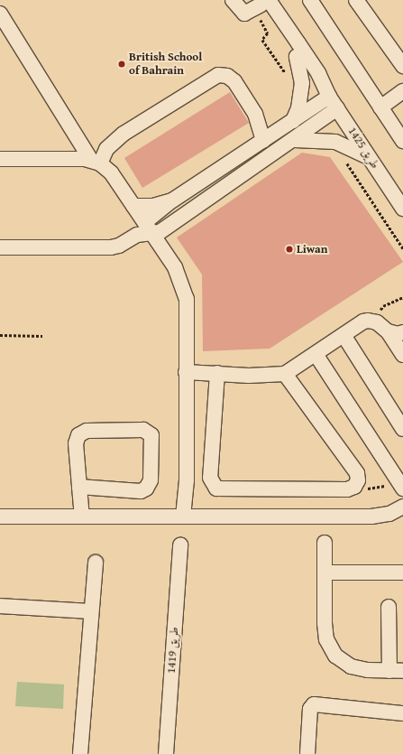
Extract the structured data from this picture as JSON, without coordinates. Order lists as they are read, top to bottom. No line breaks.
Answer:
{"streets":{"street":["طريق 1425","طريق 1419"]},"places":["British School of Bahrain","Liwan"]}
